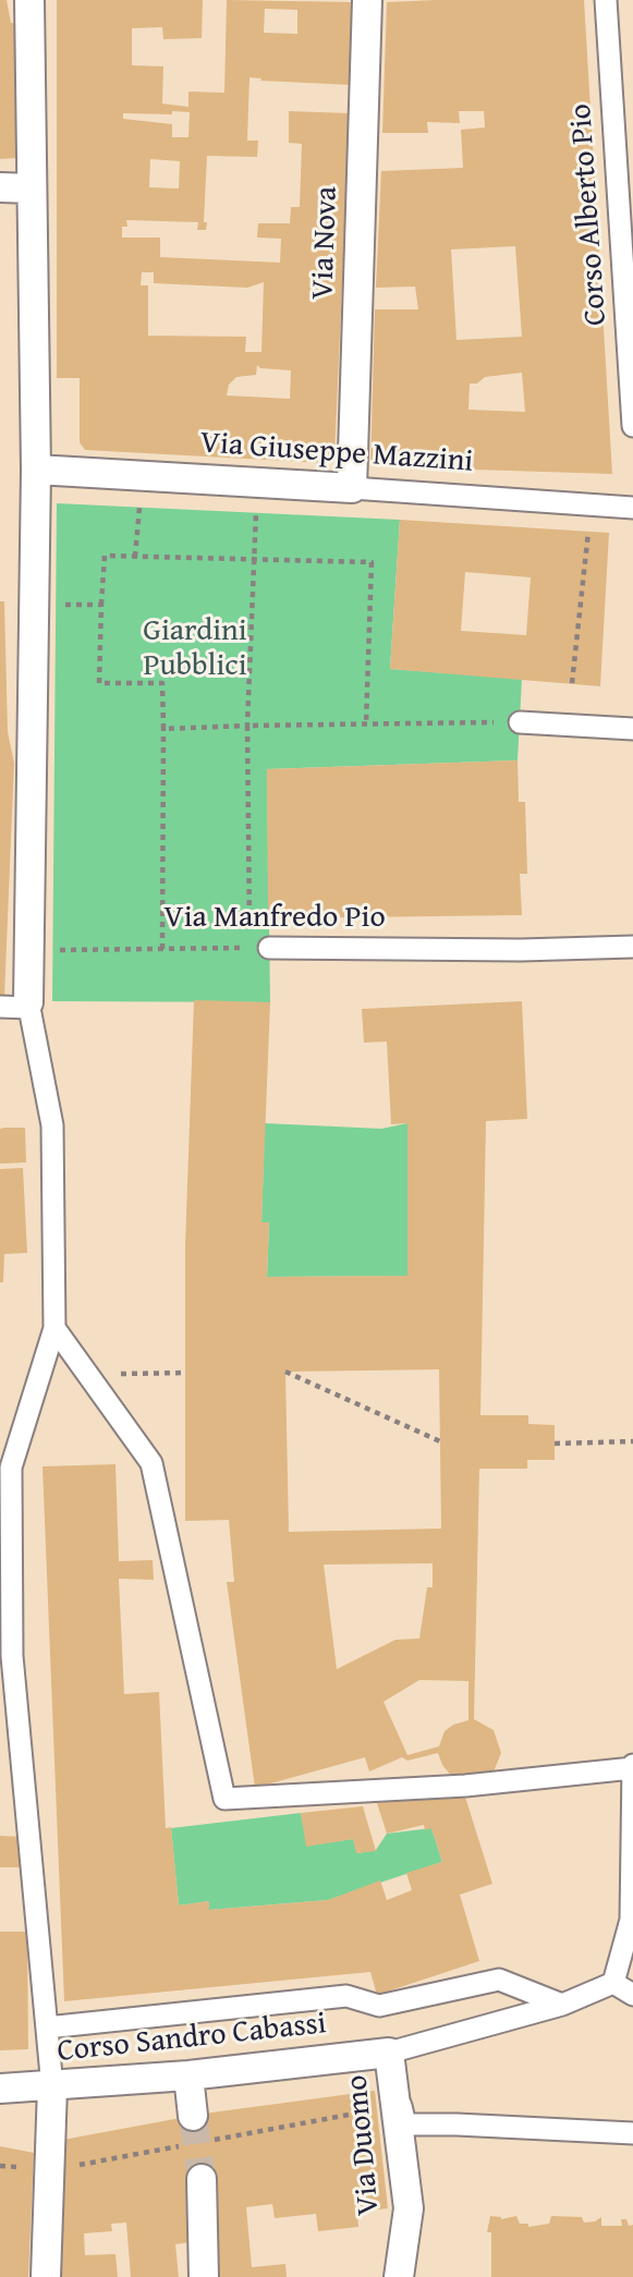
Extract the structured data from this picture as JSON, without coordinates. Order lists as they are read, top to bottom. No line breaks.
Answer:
{"streets":{"street":["Corso Alberto Pio","Via Nova","Via Giuseppe Mazzini","Via Manfredo Pio","Corso Sandro Cabassi","Via Duomo"]},"crossings":[["Via Nova","Via Giuseppe Mazzini"],["Corso Sandro Cabassi","Via Duomo"]],"parks":["Giardini Pubblici"]}
